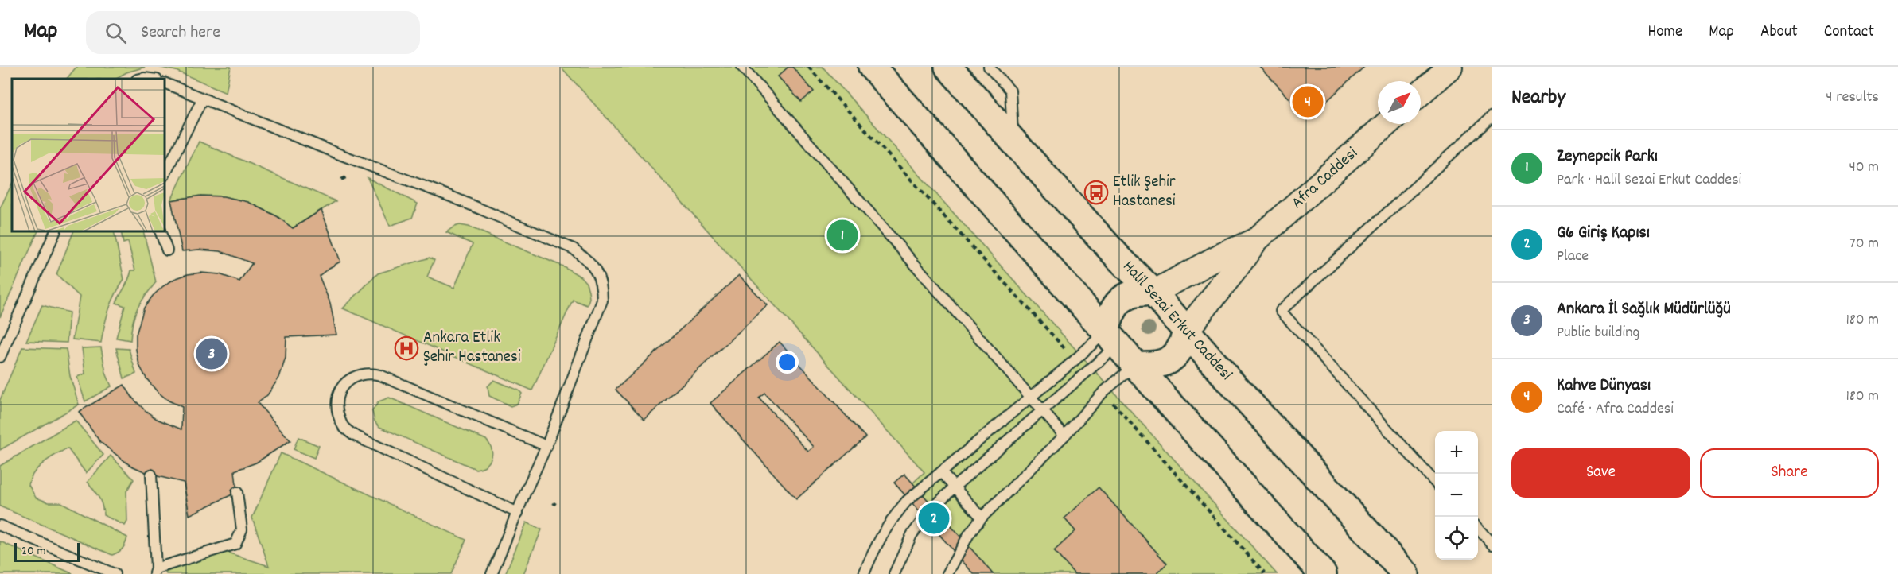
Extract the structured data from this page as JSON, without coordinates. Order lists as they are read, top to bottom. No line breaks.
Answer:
{"streets":{"main road":["Halil Sezai Erkut Caddesi"],"street":["Afra Caddesi"]},"crossings":[["Afra Caddesi","Halil Sezai Erkut Caddesi"]],"places":{"bus stop":["Etlik Şehir Hastanesi"],"hospital":["Ankara Etlik Şehir Hastanesi"]},"scale_bar":"20 m","north":"top right","page":{"header":"Map","search":"Search here","nav":["Home","Map","About","Contact"],"heading":["Nearby","4 results"],"pins":["4","1","3","2"],"list":[{"mark":"1","name":"Zeynepcik Parkı","note":"Park · Halil Sezai Erkut Caddesi","value":"40 m"},{"mark":"2","name":"G6 Giriş Kapısı","note":"Place","value":"70 m"},{"mark":"3","name":"Ankara İl Sağlık Müdürlüğü","note":"Public building","value":"180 m"},{"mark":"4","name":"Kahve Dünyası","note":"Café · Afra Caddesi","value":"180 m"}],"map_buttons":["+","−"],"buttons":["Save","Share"],"scale":"20 m"}}
